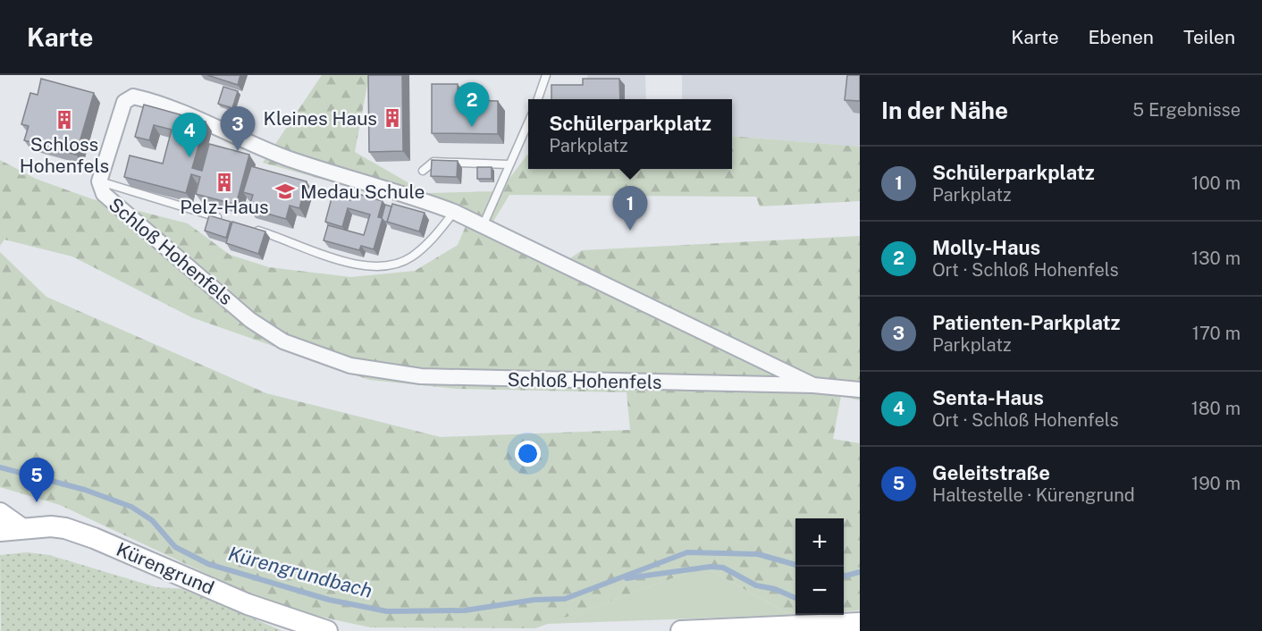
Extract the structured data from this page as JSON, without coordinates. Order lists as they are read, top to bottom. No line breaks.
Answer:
{"streets":{"main road":["Kürengrund"],"street":["Schloß Hohenfels"]},"water":["Kürengrundbach"],"places":{"building":["Kleines Haus","Schloss Hohenfels","Pelz-Haus"],"school or university":["Medau Schule"]},"page":{"header":"Karte","nav":["Karte","Ebenen","Teilen"],"heading":["In der Nähe","5 Ergebnisse"],"pins":["2","3","4","1","5"],"popup":["Schülerparkplatz","Parkplatz"],"list":[{"mark":"1","name":"Schülerparkplatz","note":"Parkplatz","value":"100 m"},{"mark":"2","name":"Molly-Haus","note":"Ort · Schloß Hohenfels","value":"130 m"},{"mark":"3","name":"Patienten-Parkplatz","note":"Parkplatz","value":"170 m"},{"mark":"4","name":"Senta-Haus","note":"Ort · Schloß Hohenfels","value":"180 m"},{"mark":"5","name":"Geleitstraße","note":"Haltestelle · Kürengrund","value":"190 m"}],"map_buttons":["+","−"]}}
